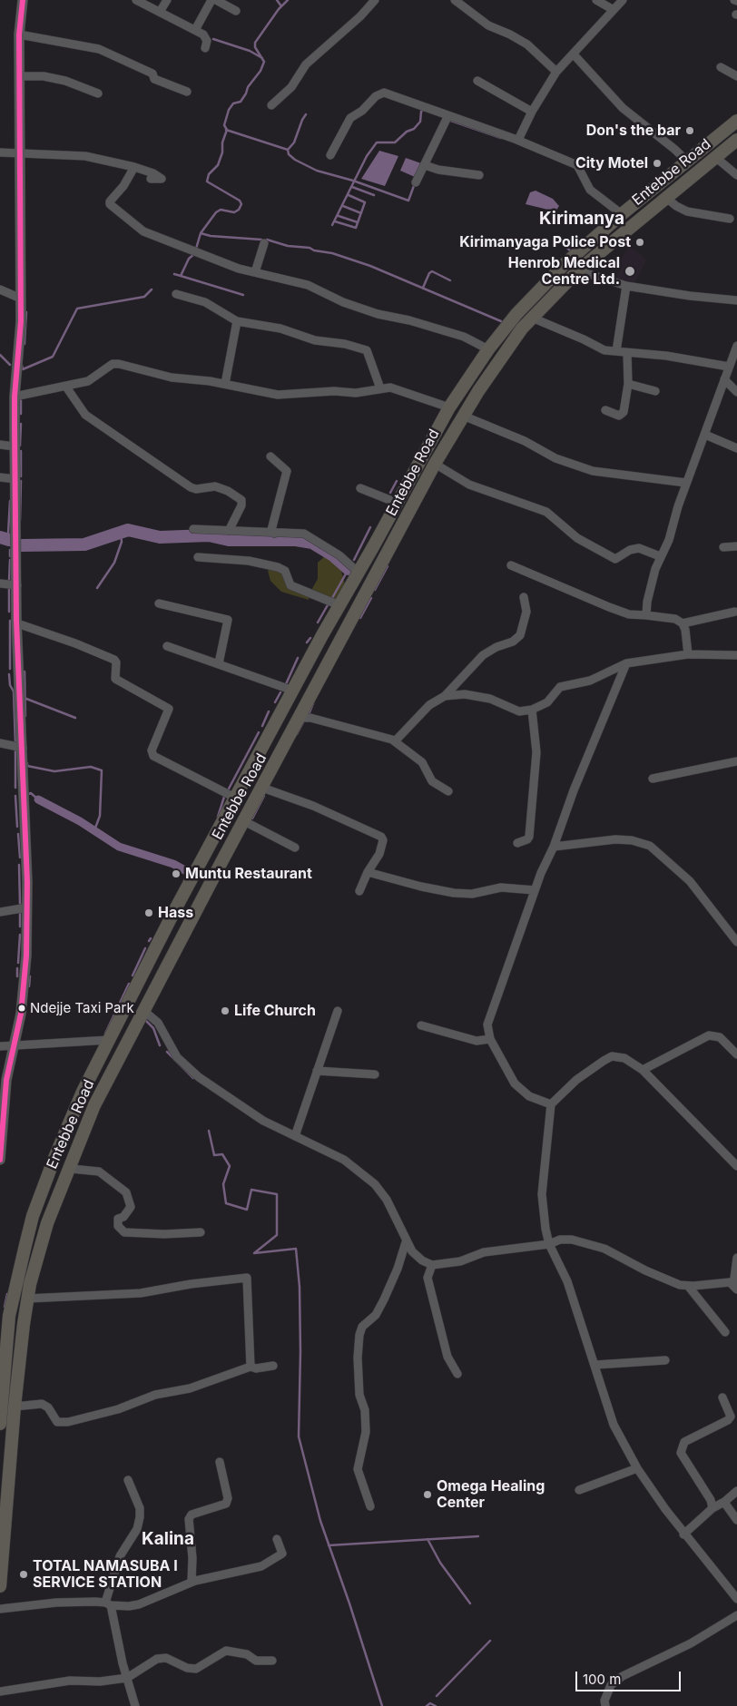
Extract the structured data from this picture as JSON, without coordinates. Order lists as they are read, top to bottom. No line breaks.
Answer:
{"streets":{"main road":["Entebbe Road"]},"districts":["Kirimanya","Kalina"],"places":["Don's the bar","City Motel","Kirimanyaga Police Post","Henrob Medical Centre Ltd.","Muntu Restaurant","Hass","Ndejje Taxi Park","Life Church","Omega Healing Center","TOTAL NAMASUBA I SERVICE STATION"],"scale_bar":"100 m"}
